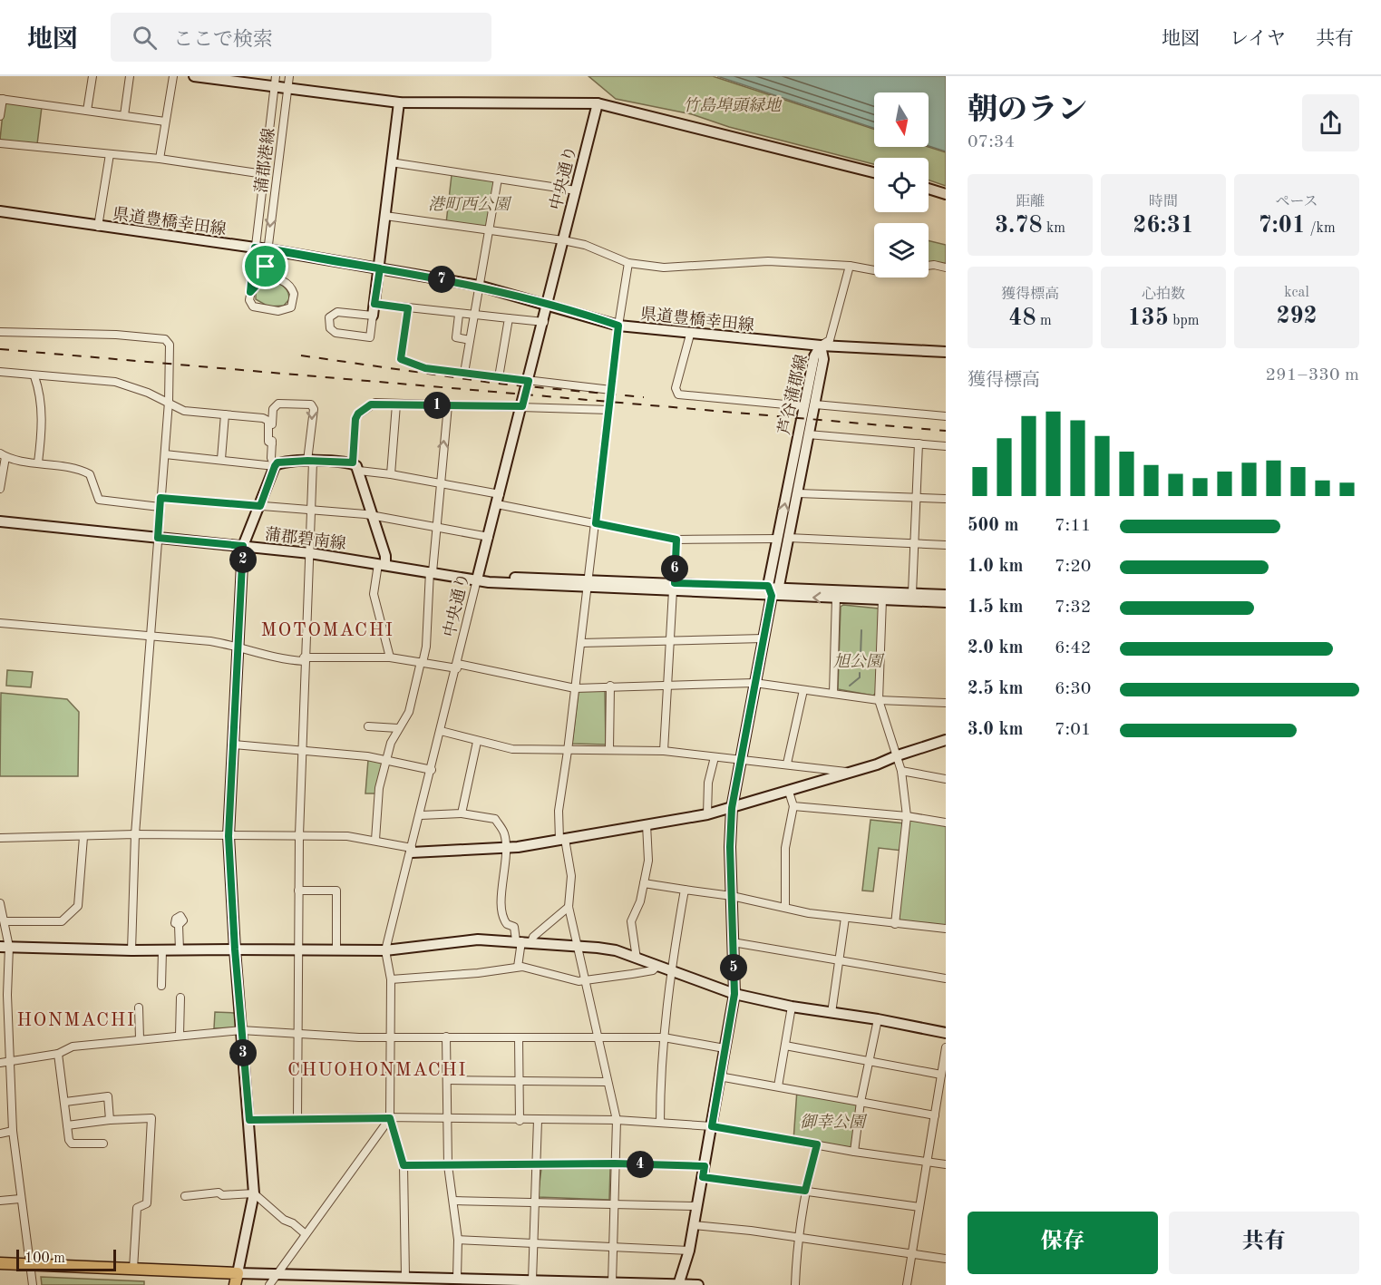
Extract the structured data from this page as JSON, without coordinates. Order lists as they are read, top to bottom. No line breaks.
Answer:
{"streets":{"street":["蒲郡港線","中央通り","県道豊橋幸田線","芦谷蒲郡線","蒲郡碧南線"]},"crossings":[["蒲郡港線","県道豊橋幸田線"],["中央通り","県道豊橋幸田線"],["中央通り","蒲郡碧南線"],["県道豊橋幸田線","芦谷蒲郡線"],["芦谷蒲郡線","蒲郡碧南線"]],"districts":["MOTOMACHI","HONMACHI","CHUOHONMACHI"],"parks":["竹島埠頭緑地","港町西公園","旭公園","御幸公園"],"scale_bar":"100 m","north":"bottom","page":{"header":"地図","search":"ここで検索","nav":["地図","レイヤ","共有"],"heading":["朝のラン","07:34"],"stats":[["距離","3.78 km"],["時間","26:31"],["ペース","7:01 /km"],["獲得標高","48 m"],["心拍数","135 bpm"],["kcal","292"]],"pins":["7","1","2","6","5","3","4"],"chart":["獲得標高","291–330 m"],"list":[{"name":"500 m","note":"7:11"},{"name":"1.0 km","note":"7:20"},{"name":"1.5 km","note":"7:32"},{"name":"2.0 km","note":"6:42"},{"name":"2.5 km","note":"6:30"},{"name":"3.0 km","note":"7:01"}],"buttons":["保存","共有"],"scale":"100 m"}}
